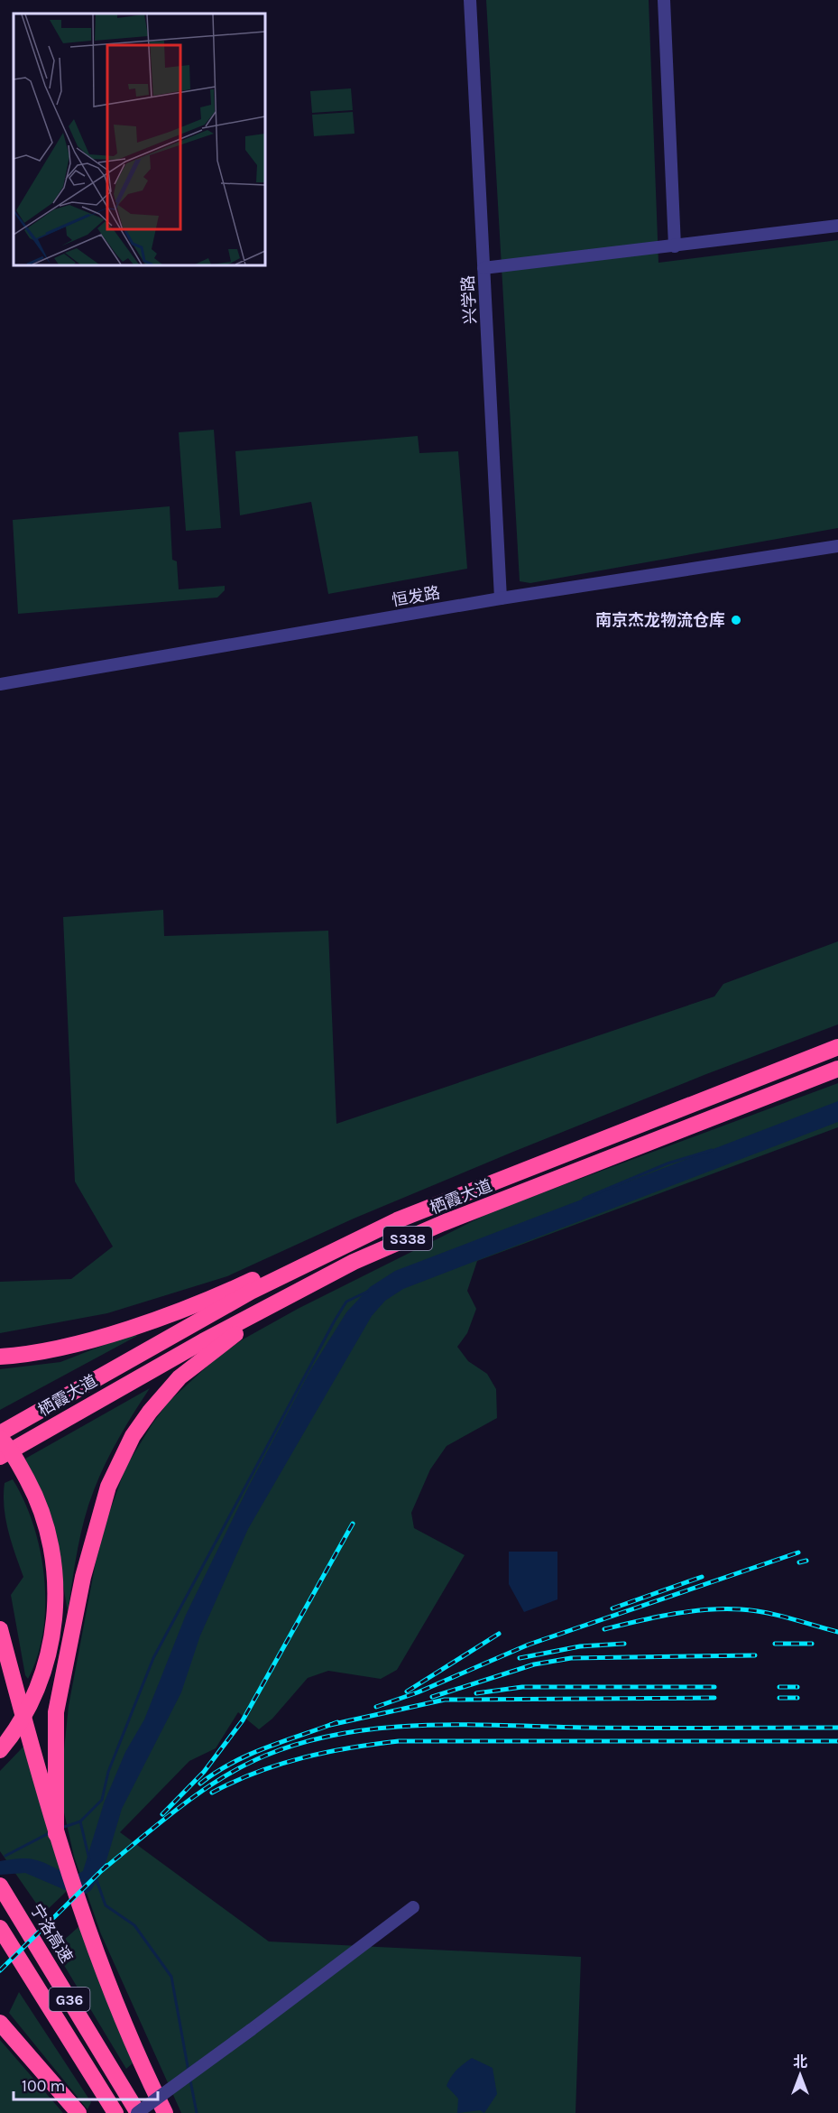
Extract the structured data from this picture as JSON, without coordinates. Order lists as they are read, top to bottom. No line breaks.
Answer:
{"streets":{"highway":["栖霞大道","S338","宁洛高速","G36"],"street":["兴学路","恒发路"]},"crossings":[["兴学路","恒发路"]],"places":["南京杰龙物流仓库"],"scale_bar":"100 m","north":"top"}
